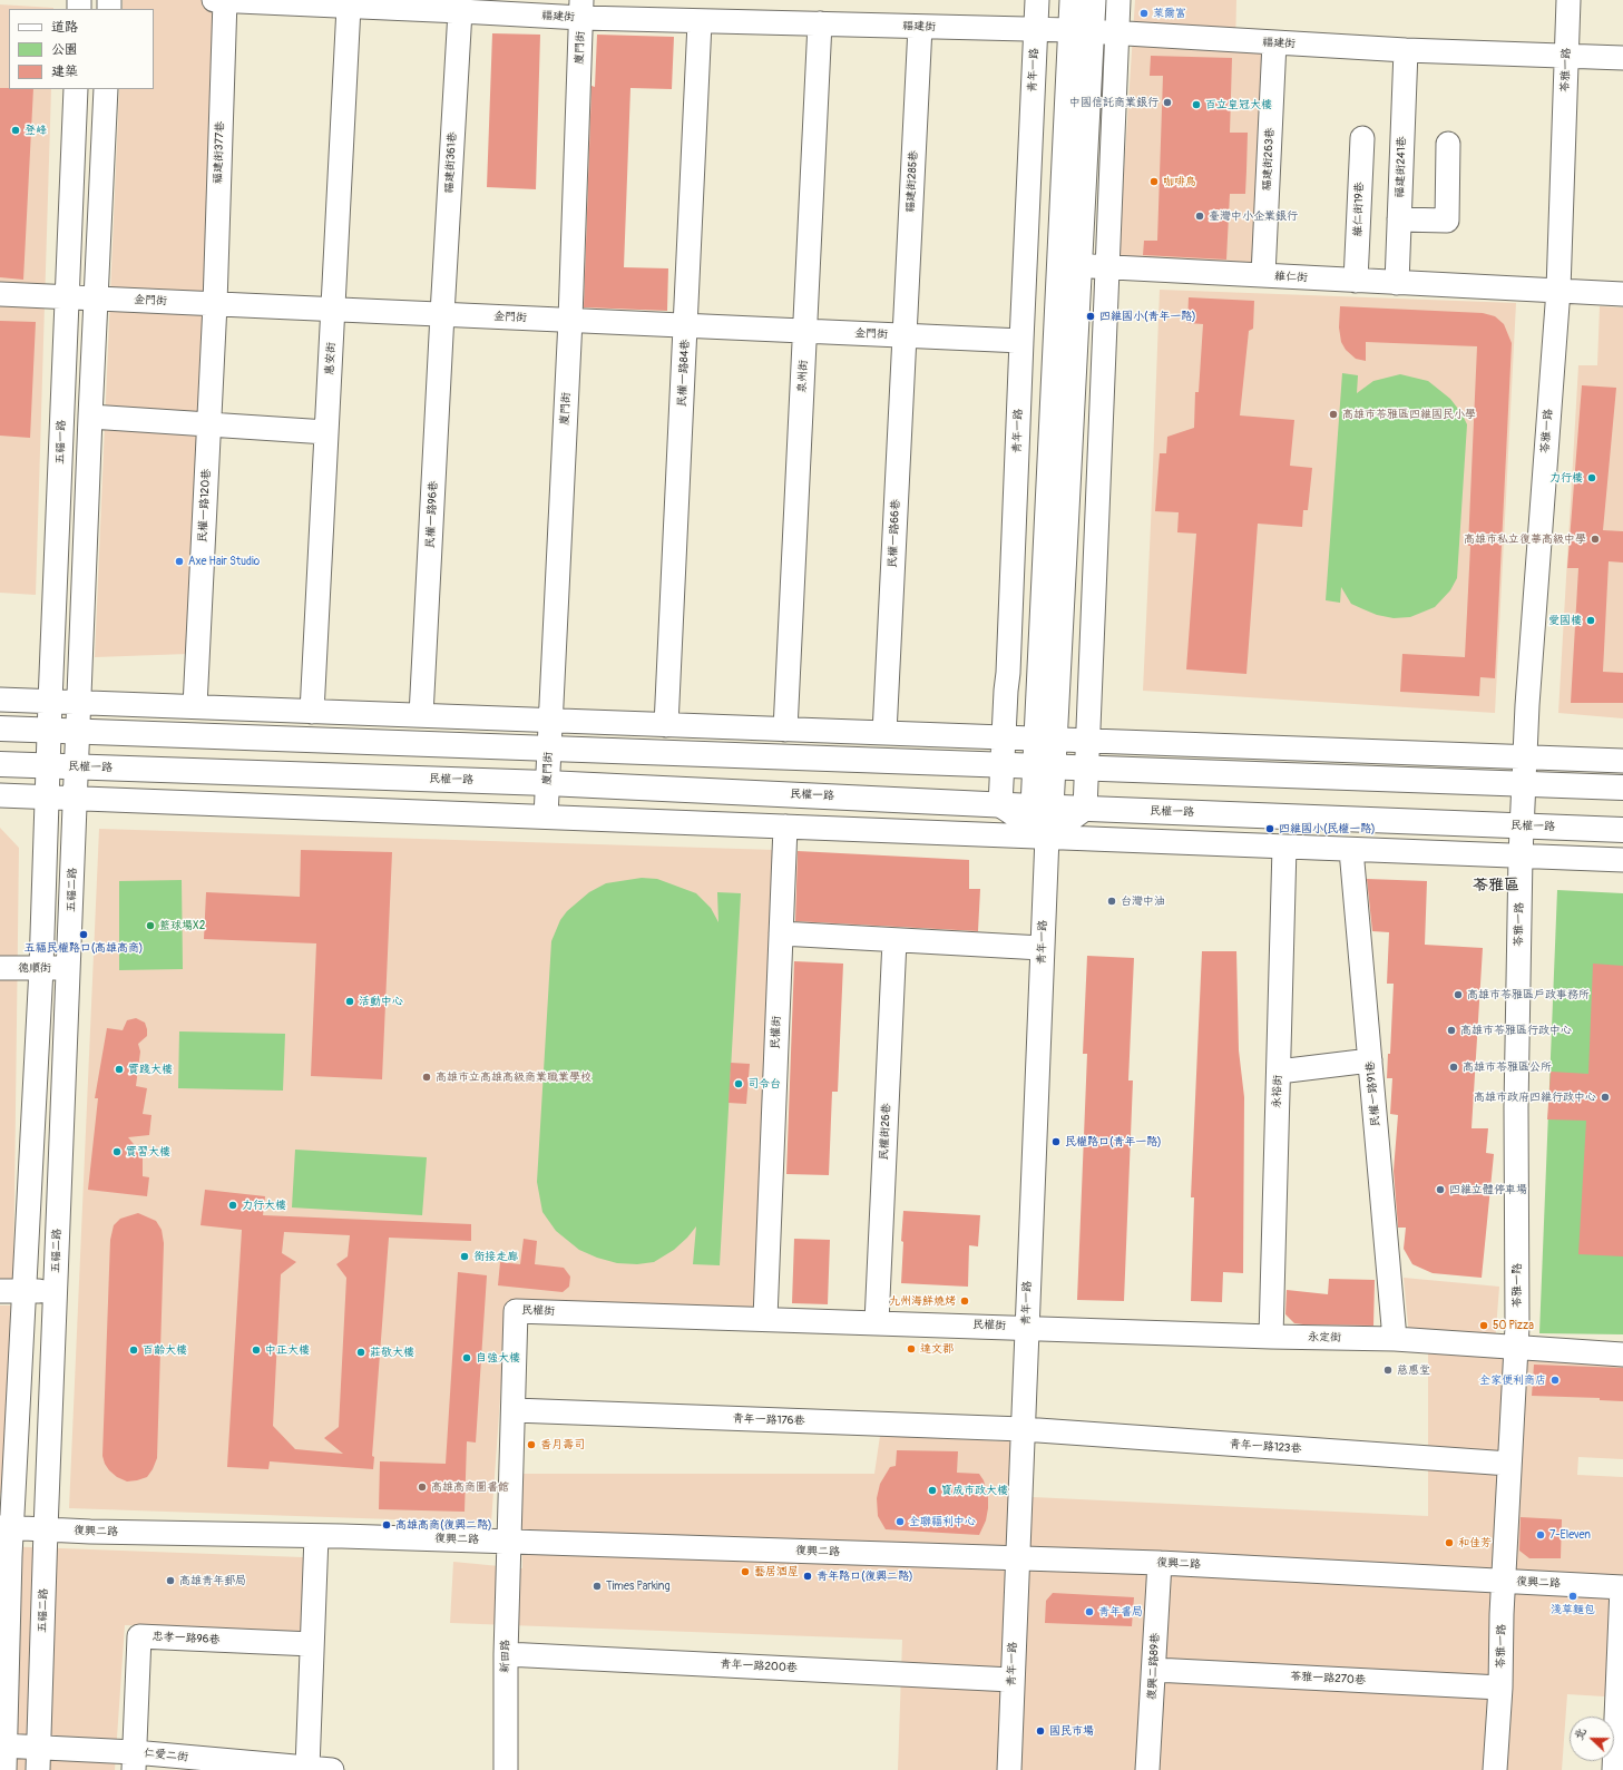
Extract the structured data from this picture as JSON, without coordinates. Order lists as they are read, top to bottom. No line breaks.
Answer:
{"streets":{"main road":["民權一路"],"street":["福建街","廈門街","青年一路","苓雅一路","福建街377巷","福建街263巷","福建街361巷","福建街241巷","福建街285巷","維仁街19巷","維仁街","金門街","惠安街","民權一路84巷","泉州街","五福一路","民權一路120巷","民權一路96巷","民權一路66巷","五福二路","德順街","民權街","永裕街","民權一路91巷","民權街26巷","永定街","青年一路176巷","青年一路123巷","復興二路","忠孝一路96巷","新田路","青年一路200巷","復興二路89巷","苓雅一路270巷","仁愛二街"]},"crossings":[["福建街","廈門街"],["福建街","青年一路"],["福建街","苓雅一路"],["福建街","福建街377巷"],["福建街","福建街263巷"],["福建街","福建街361巷"],["福建街","福建街241巷"],["福建街","福建街285巷"],["福建街","惠安街"],["福建街","民權一路84巷"],["福建街","泉州街"],["廈門街","金門街"],["廈門街","民權一路"],["青年一路","維仁街"],["青年一路","金門街"],["青年一路","民權一路"],["青年一路","民權街"],["青年一路","永定街"],["青年一路","青年一路176巷"],["青年一路","青年一路123巷"],["青年一路","復興二路"],["青年一路","青年一路200巷"],["苓雅一路","維仁街"],["苓雅一路","民權一路"],["苓雅一路","永定街"],["苓雅一路","青年一路123巷"],["苓雅一路","復興二路"],["苓雅一路","苓雅一路270巷"],["福建街377巷","金門街"],["福建街377巷","民權一路120巷"],["福建街263巷","維仁街"],["福建街361巷","金門街"],["福建街361巷","民權一路96巷"],["福建街241巷","維仁街"],["福建街285巷","金門街"],["福建街285巷","民權一路66巷"],["維仁街19巷","維仁街"],["金門街","惠安街"],["金門街","民權一路84巷"],["金門街","泉州街"],["金門街","五福一路"],["金門街","民權一路120巷"],["金門街","民權一路96巷"],["金門街","民權一路66巷"],["五福一路","民權一路"],["民權一路","五福二路"],["五福二路","德順街"],["五福二路","復興二路"],["五福二路","仁愛二街"],["民權街","民權街26巷"],["民權街","永定街"],["民權街","青年一路176巷"],["民權街","復興二路"],["民權街","新田路"],["永裕街","永定街"],["民權一路91巷","永定街"],["青年一路176巷","青年一路123巷"],["復興二路","新田路"],["復興二路","復興二路89巷"],["忠孝一路96巷","仁愛二街"],["新田路","青年一路200巷"],["復興二路89巷","苓雅一路270巷"]],"districts":["苓雅區"],"places":["萊爾富","中國信託商業銀行","百立皇冠大樓","登峰","咖啡鳥","臺灣中小企業銀行","四維國小(青年一路)","高雄市苓雅區四維國民小學","力行樓","高雄市私立復華高級中學","Axe Hair Studio","愛國樓","四維國小(民權一路)","台灣中油","籃球場X2","五福民權路口(高雄高商)","高雄市苓雅區戶政事務所","活動中心","高雄市苓雅區行政中心","高雄市苓雅區公所","實踐大樓","高雄市立高雄高級商業職業學校","司令台","高雄市政府四維行政中心","民權路口(青年一路)","實習大樓","四維立體停車場","力行大樓","銜接走廊","九州海鮮燒烤","50 Pizza","達文郡","百齡大樓","中正大樓","莊敬大樓","自強大樓","慈惠堂","全家便利商店","香月壽司","高雄高商圖書館","寶成市政大樓","全聯福利中心","高雄高商(復興二路)","7-Eleven","和佳芳","藝居酒屋","青年路口(復興二路)","高雄青年郵局","Times Parking","淺草麵包","青年書局","國民市場"],"legend":["道路","公園","建築"],"north":"left"}
